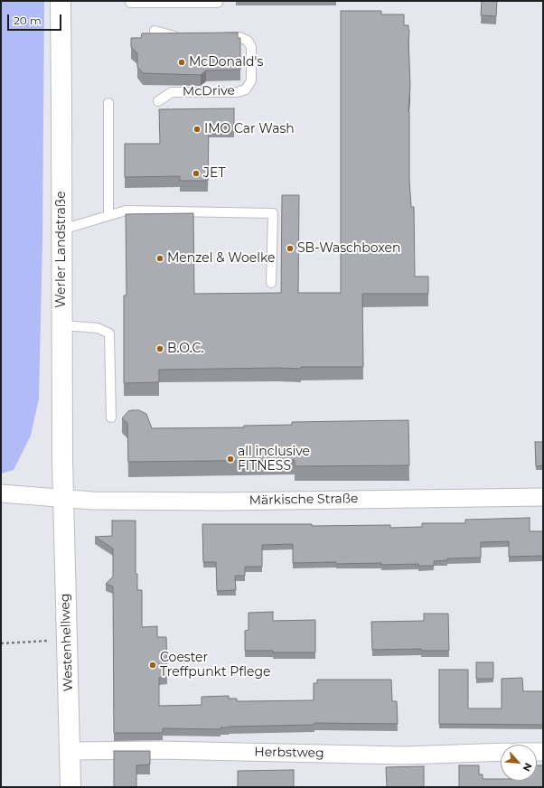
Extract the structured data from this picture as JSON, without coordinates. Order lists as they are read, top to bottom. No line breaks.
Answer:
{"streets":{"main road":["Werler Landstraße","Westenhellweg"],"street":["Märkische Straße","Herbstweg"],"lane":["McDrive"]},"crossings":[["Werler Landstraße","Märkische Straße"],["Werler Landstraße","Westenhellweg"],["Märkische Straße","Westenhellweg"],["Westenhellweg","Herbstweg"]],"places":["McDonald's","IMO Car Wash","JET","SB-Waschboxen","Menzel & Woelke","B.O.C.","all inclusive FITNESS","Coester Treffpunkt Pflege"],"scale_bar":"20 m","north":"bottom right"}
